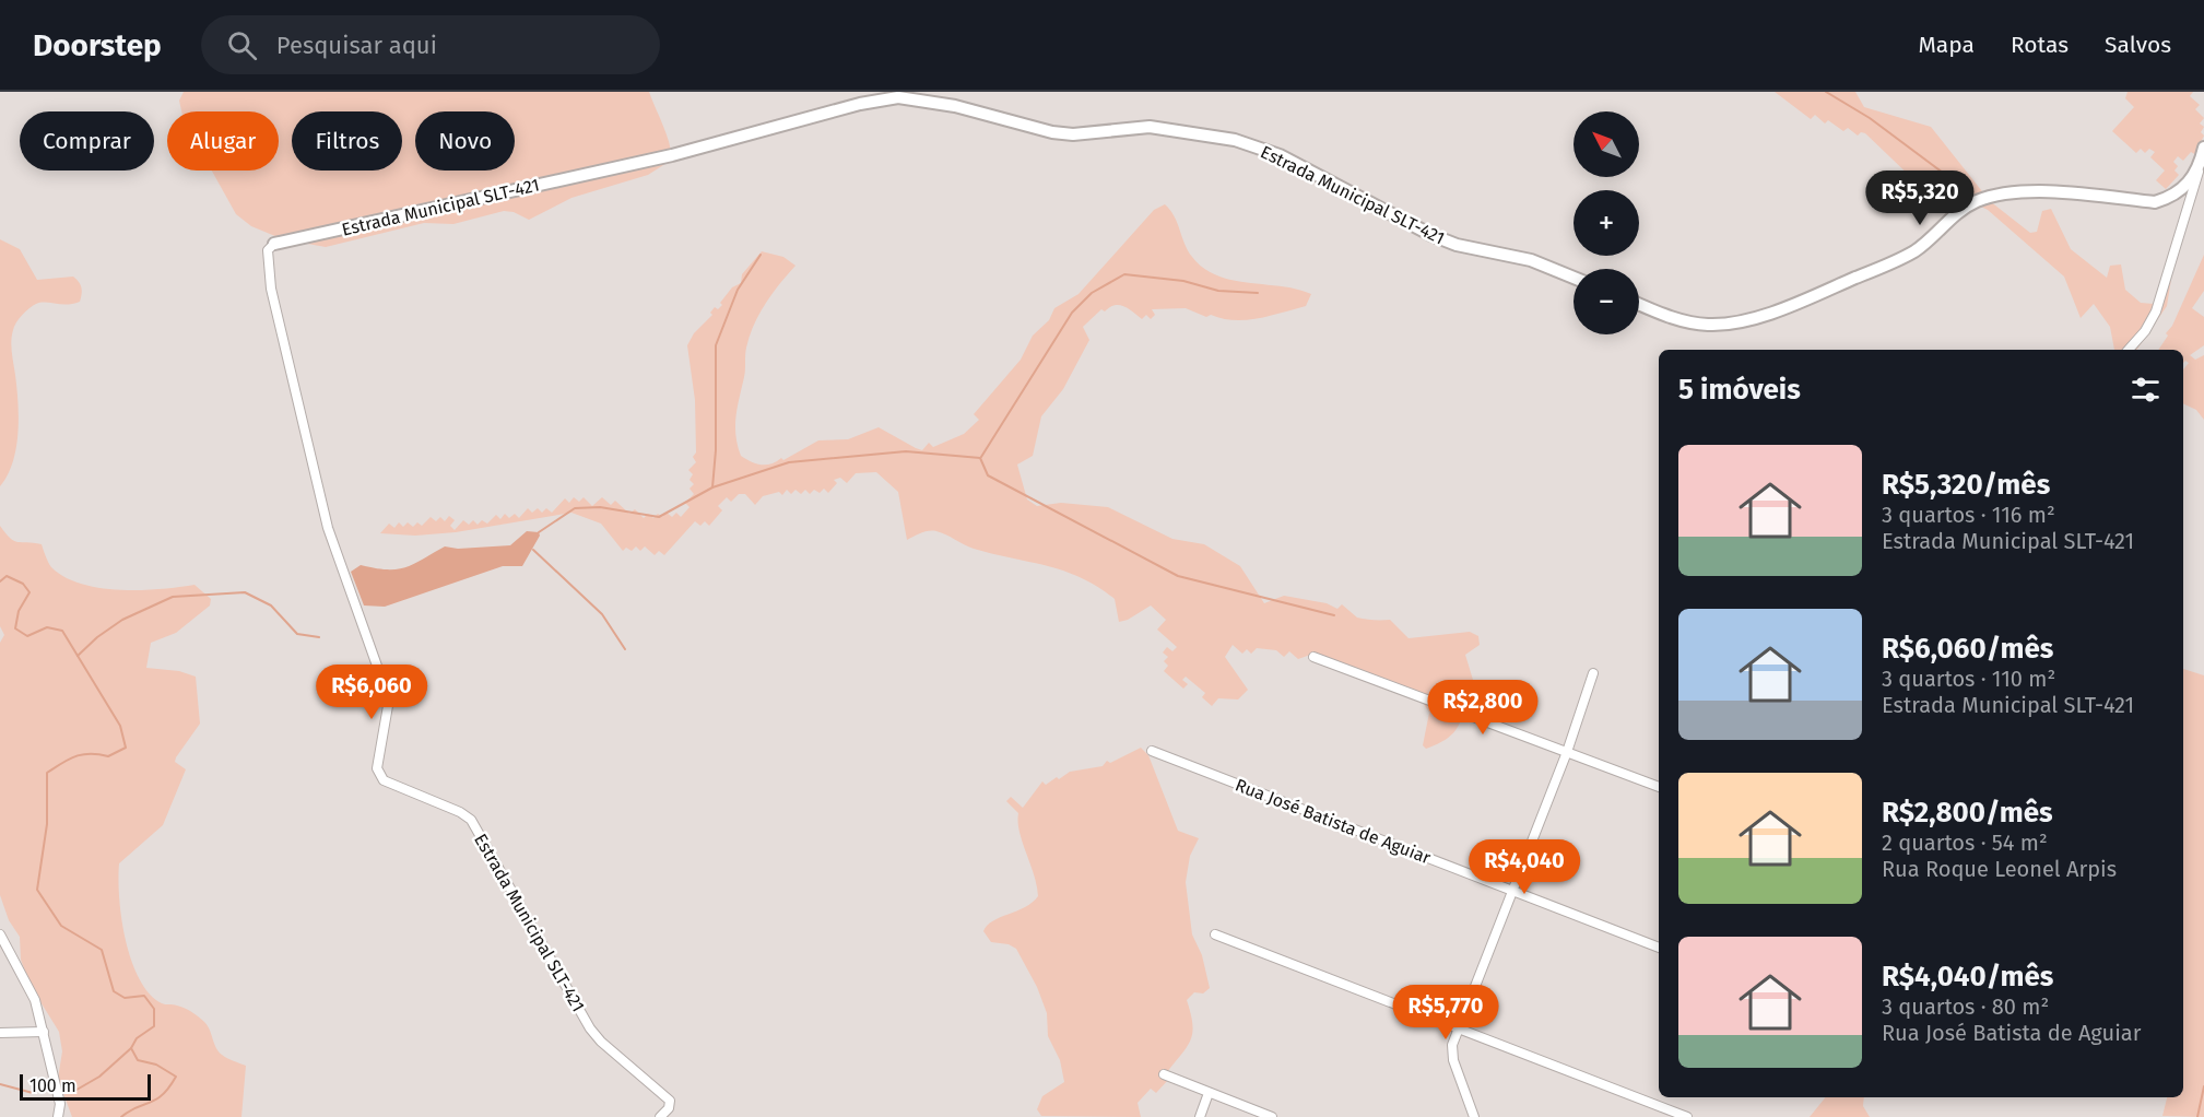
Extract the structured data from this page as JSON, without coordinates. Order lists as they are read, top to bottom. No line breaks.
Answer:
{"streets":{"street":["Estrada Municipal SLT-421","Rua José Batista de Aguiar"]},"scale_bar":"100 m","north":"top left","page":{"header":"Doorstep","search":"Pesquisar aqui","nav":["Mapa","Rotas","Salvos"],"map_buttons":["+","−"],"chip":["Comprar","Alugar","Filtros","Novo"],"price":["R$5,320","R$6,060","R$2,800","R$4,040","R$5,770"],"heading":"5 imóveis","list":[{"name":"R$5,320/mês","note":"3 quartos · 116 m² · Estrada Municipal SLT-421"},{"name":"R$6,060/mês","note":"3 quartos · 110 m² · Estrada Municipal SLT-421"},{"name":"R$2,800/mês","note":"2 quartos · 54 m² · Rua Roque Leonel Arpis"},{"name":"R$4,040/mês","note":"3 quartos · 80 m² · Rua José Batista de Aguiar"}],"scale":"100 m"}}
